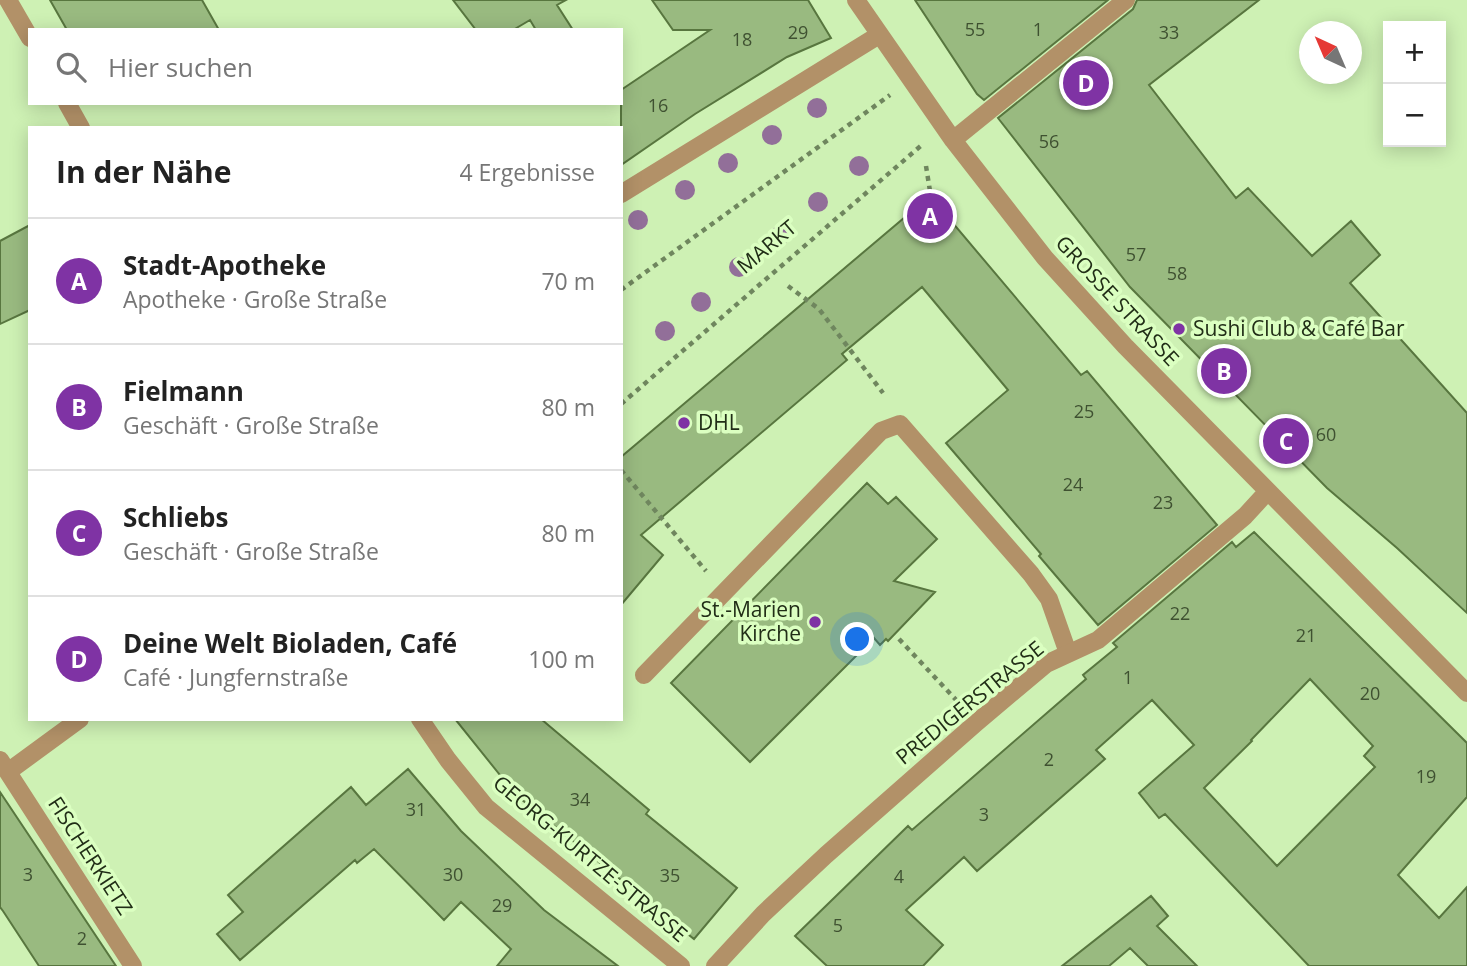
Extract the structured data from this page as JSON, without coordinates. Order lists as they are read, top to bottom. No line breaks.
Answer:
{"streets":{"street":["GROSSE STRASSE","PREDIGERSTRASSE","FISCHERKIETZ","GEORG-KURTZE-STRASSE"],"path":["MARKT"]},"crossings":[["MARKT","GROSSE STRASSE"],["GROSSE STRASSE","PREDIGERSTRASSE"]],"places":["Sushi Club & Café Bar","DHL","St.-Marien Kirche"],"house_numbers":["55","1","29","33","18","16","56","57","58","25","60","24","23","22","21","1","20","2","19","34","31","3","3","30","35","4","29","5","2"],"north":"top left","page":{"map_buttons":["+","−"],"search":"Hier suchen","pins":["D","A","B","C"],"heading":["In der Nähe","4 Ergebnisse"],"list":[{"mark":"A","name":"Stadt-Apotheke","note":"Apotheke · Große Straße","value":"70 m"},{"mark":"B","name":"Fielmann","note":"Geschäft · Große Straße","value":"80 m"},{"mark":"C","name":"Schliebs","note":"Geschäft · Große Straße","value":"80 m"},{"mark":"D","name":"Deine Welt Bioladen, Café","note":"Café · Jungfernstraße","value":"100 m"}]}}
